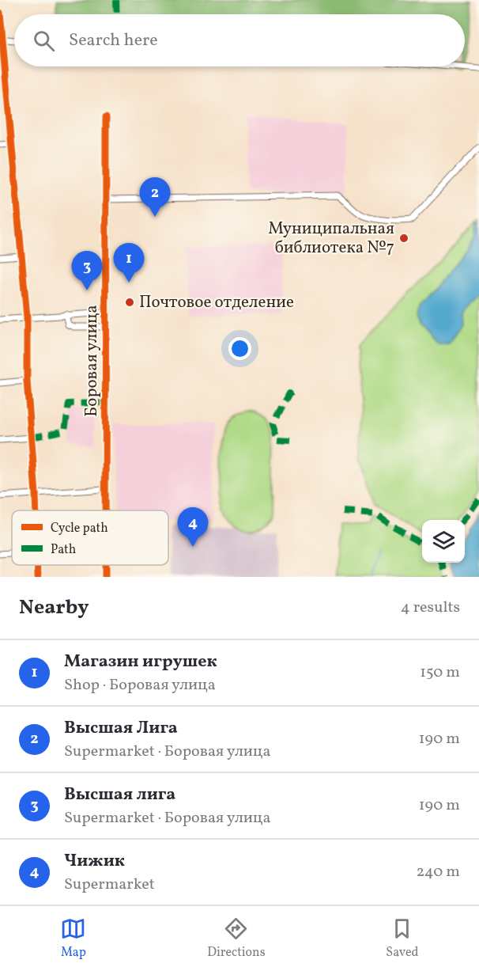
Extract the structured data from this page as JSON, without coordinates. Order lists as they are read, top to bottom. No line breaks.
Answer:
{"streets":{"street":["Боровая улица"]},"places":["Муниципальная библиотека №7","Почтовое отделение"],"legend":["Cycle path","Path"],"page":{"search":"Search here","pins":["2","1","3","4"],"heading":["Nearby","4 results"],"list":[{"mark":"1","name":"Магазин игрушек","note":"Shop · Боровая улица","value":"150 m"},{"mark":"2","name":"Высшая Лига","note":"Supermarket · Боровая улица","value":"190 m"},{"mark":"3","name":"Высшая лига","note":"Supermarket · Боровая улица","value":"190 m"},{"mark":"4","name":"Чижик","note":"Supermarket","value":"240 m"}],"nav":["Map","Directions","Saved"]}}
